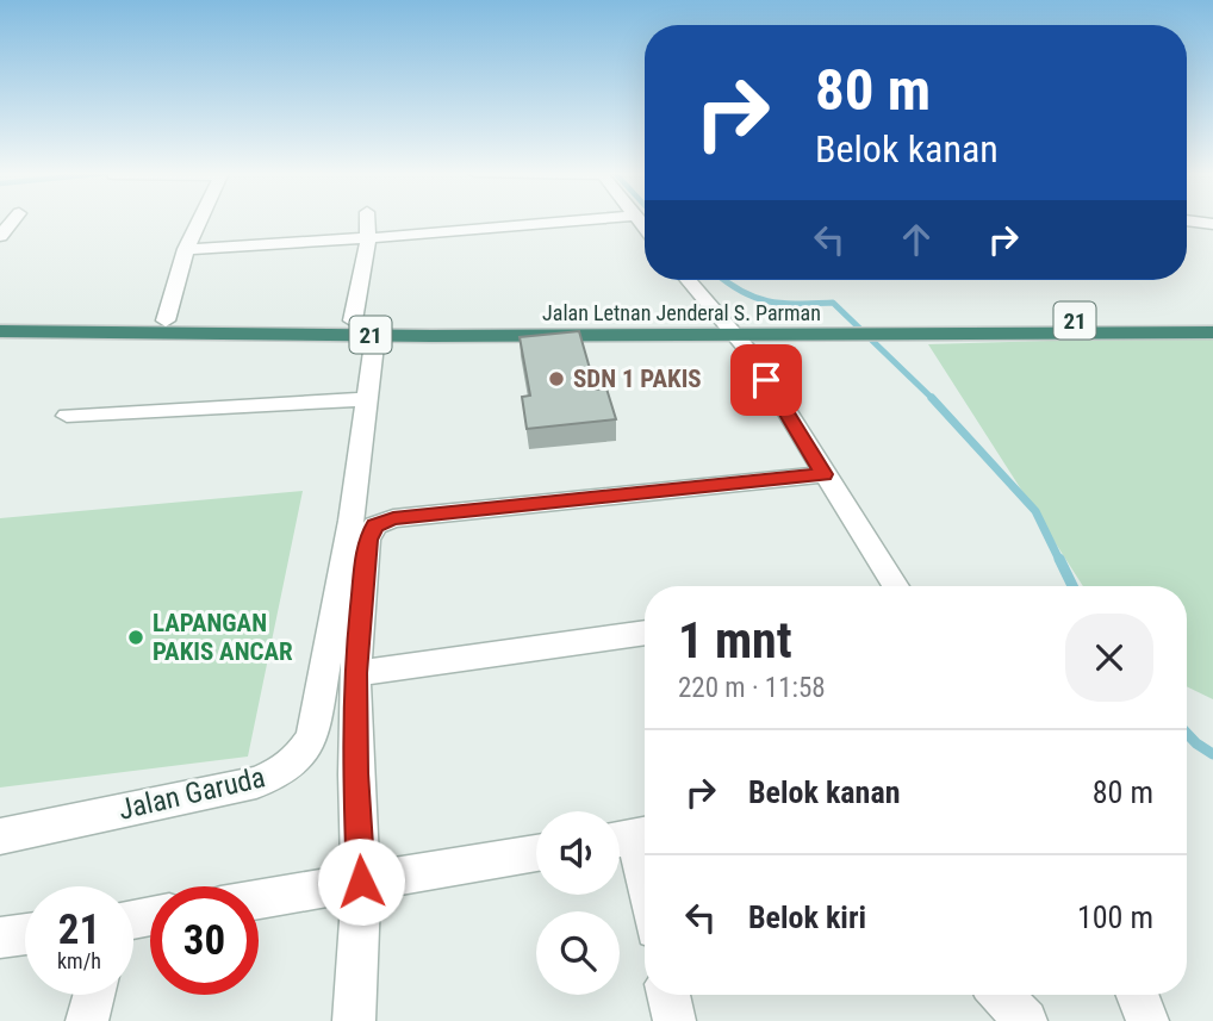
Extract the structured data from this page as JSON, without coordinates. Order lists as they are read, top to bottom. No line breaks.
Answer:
{"streets":{"highway":["Jalan Letnan Jenderal S. Parman","21"],"street":["Jalan Garuda"]},"crossings":[["Jalan Letnan Jenderal S. Parman","Jalan Garuda"]],"places":["SDN 1 PAKIS","LAPANGAN PAKIS ANCAR"],"page":{"turn":["80 m","Belok kanan"],"heading":["1 mnt","220 m · 11:58"],"list":[{"name":"Belok kanan","value":"80 m"},{"name":"Belok kiri","value":"100 m"}],"speed":"21 km/h","limit":"30"}}
